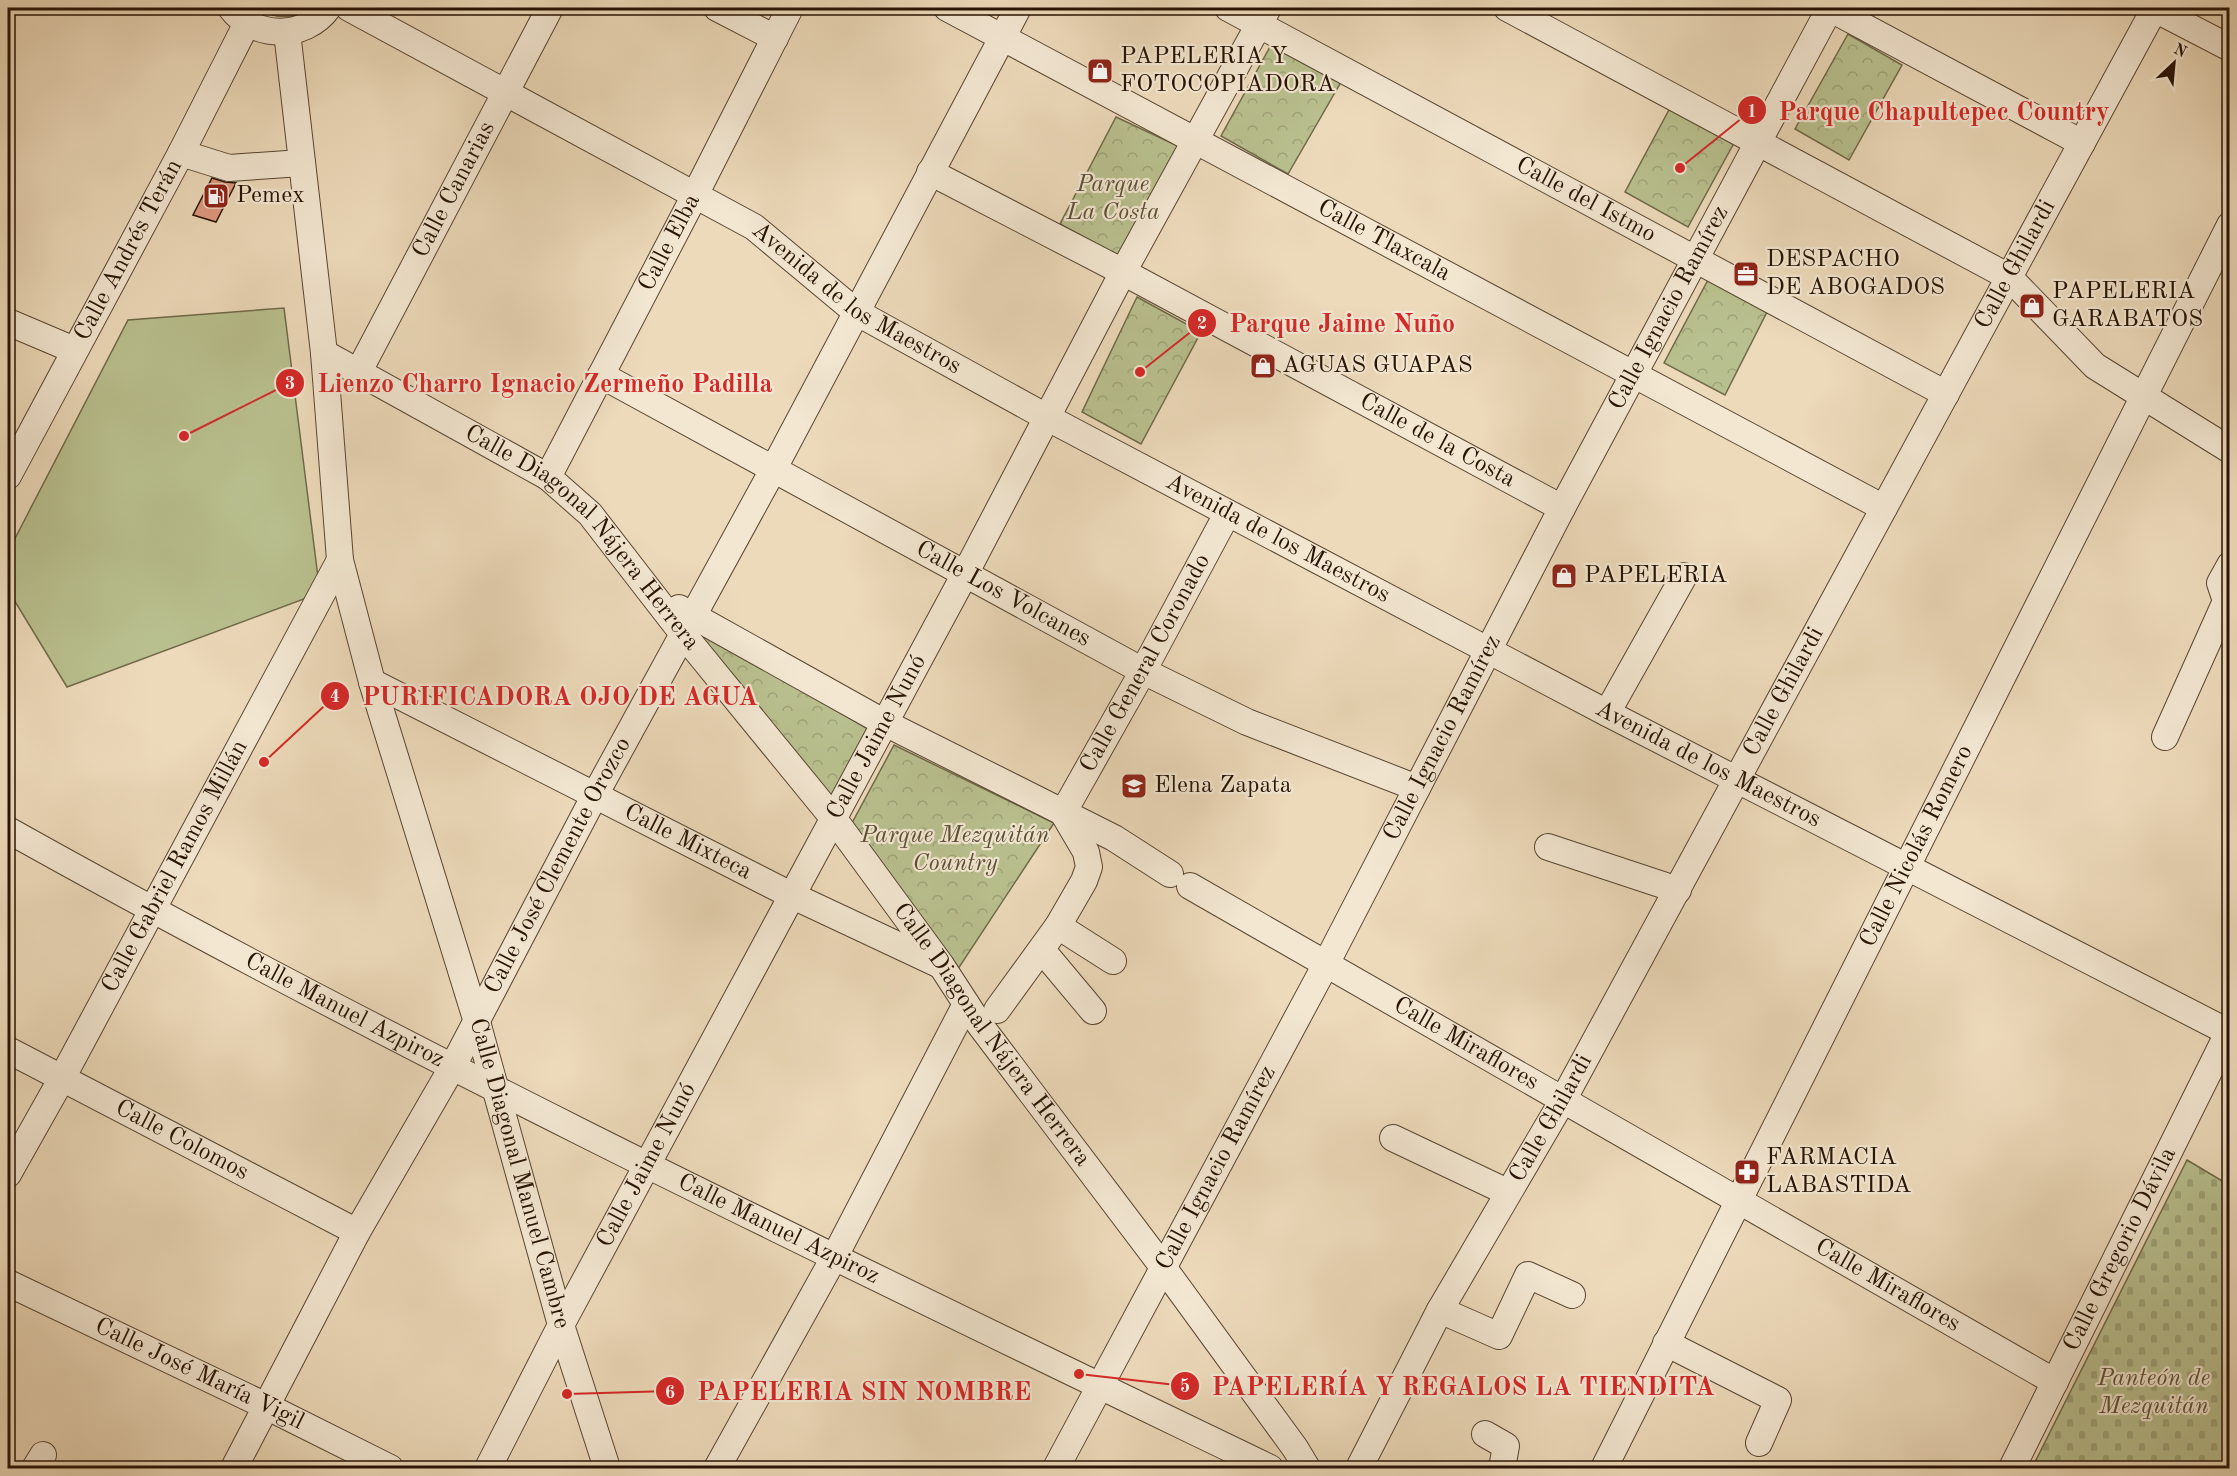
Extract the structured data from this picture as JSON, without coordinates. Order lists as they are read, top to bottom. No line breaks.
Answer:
{"streets":{"street":["Calle Canarias","Calle del Istmo","Calle Tlaxcala","Calle Elba","Calle Andrés Terán","Calle Ghilardi","Avenida de los Maestros","Calle Ignacio Ramírez","Calle de la Costa","Calle Diagonal Nájera Herrera","Calle Los Volcanes","Calle General Coronado","Calle Jaime Nunó","Calle Mixteca","Calle Nicolás Romero","Calle José Clemente Orozco","Calle Gabriel Ramos Millán","Calle Manuel Azpiroz","Calle Miraflores","Calle Colomos","Calle Diagonal Manuel Cambre","Calle Gregorio Dávila","Calle José María Vigil"]},"crossings":[["Calle Canarias","Avenida de los Maestros"],["Calle Canarias","Calle Diagonal Nájera Herrera"],["Calle del Istmo","Calle Ghilardi"],["Calle del Istmo","Calle Ignacio Ramírez"],["Calle del Istmo","Calle Jaime Nunó"],["Calle Tlaxcala","Calle Ghilardi"],["Calle Tlaxcala","Calle Ignacio Ramírez"],["Calle Tlaxcala","Calle Jaime Nunó"],["Calle Tlaxcala","Calle José Clemente Orozco"],["Calle Elba","Avenida de los Maestros"],["Calle Elba","Calle Diagonal Nájera Herrera"],["Calle Elba","Calle Los Volcanes"],["Calle Ghilardi","Avenida de los Maestros"],["Calle Ghilardi","Calle Miraflores"],["Avenida de los Maestros","Calle Ignacio Ramírez"],["Avenida de los Maestros","Calle General Coronado"],["Avenida de los Maestros","Calle Jaime Nunó"],["Avenida de los Maestros","Calle Nicolás Romero"],["Avenida de los Maestros","Calle José Clemente Orozco"],["Avenida de los Maestros","Calle Gregorio Dávila"],["Calle Ignacio Ramírez","Calle de la Costa"],["Calle Ignacio Ramírez","Calle Diagonal Nájera Herrera"],["Calle Ignacio Ramírez","Calle Los Volcanes"],["Calle Ignacio Ramírez","Calle Manuel Azpiroz"],["Calle Ignacio Ramírez","Calle Miraflores"],["Calle de la Costa","Calle Jaime Nunó"],["Calle de la Costa","Calle José Clemente Orozco"],["Calle Diagonal Nájera Herrera","Calle Jaime Nunó"],["Calle Diagonal Nájera Herrera","Calle Mixteca"],["Calle Diagonal Nájera Herrera","Calle José Clemente Orozco"],["Calle Diagonal Nájera Herrera","Calle Diagonal Manuel Cambre"],["Calle Los Volcanes","Calle General Coronado"],["Calle Los Volcanes","Calle Jaime Nunó"],["Calle Los Volcanes","Calle José Clemente Orozco"],["Calle General Coronado","Calle Miraflores"],["Calle Jaime Nunó","Calle Mixteca"],["Calle Jaime Nunó","Calle Manuel Azpiroz"],["Calle Jaime Nunó","Calle Diagonal Manuel Cambre"],["Calle Mixteca","Calle José Clemente Orozco"],["Calle Mixteca","Calle Diagonal Manuel Cambre"],["Calle Nicolás Romero","Calle Miraflores"],["Calle José Clemente Orozco","Calle Manuel Azpiroz"],["Calle José Clemente Orozco","Calle Colomos"],["Calle José Clemente Orozco","Calle Diagonal Manuel Cambre"],["Calle José Clemente Orozco","Calle José María Vigil"],["Calle Gabriel Ramos Millán","Calle Manuel Azpiroz"],["Calle Gabriel Ramos Millán","Calle Colomos"],["Calle Gabriel Ramos Millán","Calle Diagonal Manuel Cambre"],["Calle Manuel Azpiroz","Calle Diagonal Manuel Cambre"],["Calle Miraflores","Calle Gregorio Dávila"]],"parks":["Parque La Costa","Parque Mezquitán Country","Panteón de Mezquitán"],"places":{"shop":["PAPELERIA Y FOTOCOPIADORA","PAPELERIA GARABATOS","AGUAS GUAPAS","PAPELERIA"],"other":["Parque Chapultepec Country","Parque Jaime Nuño","Lienzo Charro Ignacio Zermeño Padilla","PURIFICADORA OJO DE AGUA","PAPELERÍA Y REGALOS LA TIENDITA","PAPELERIA SIN NOMBRE"],"fuel station":["Pemex"],"office":["DESPACHO DE ABOGADOS"],"school or university":["Elena Zapata"],"pharmacy":["FARMACIA LABASTIDA"]},"north":"top right"}
